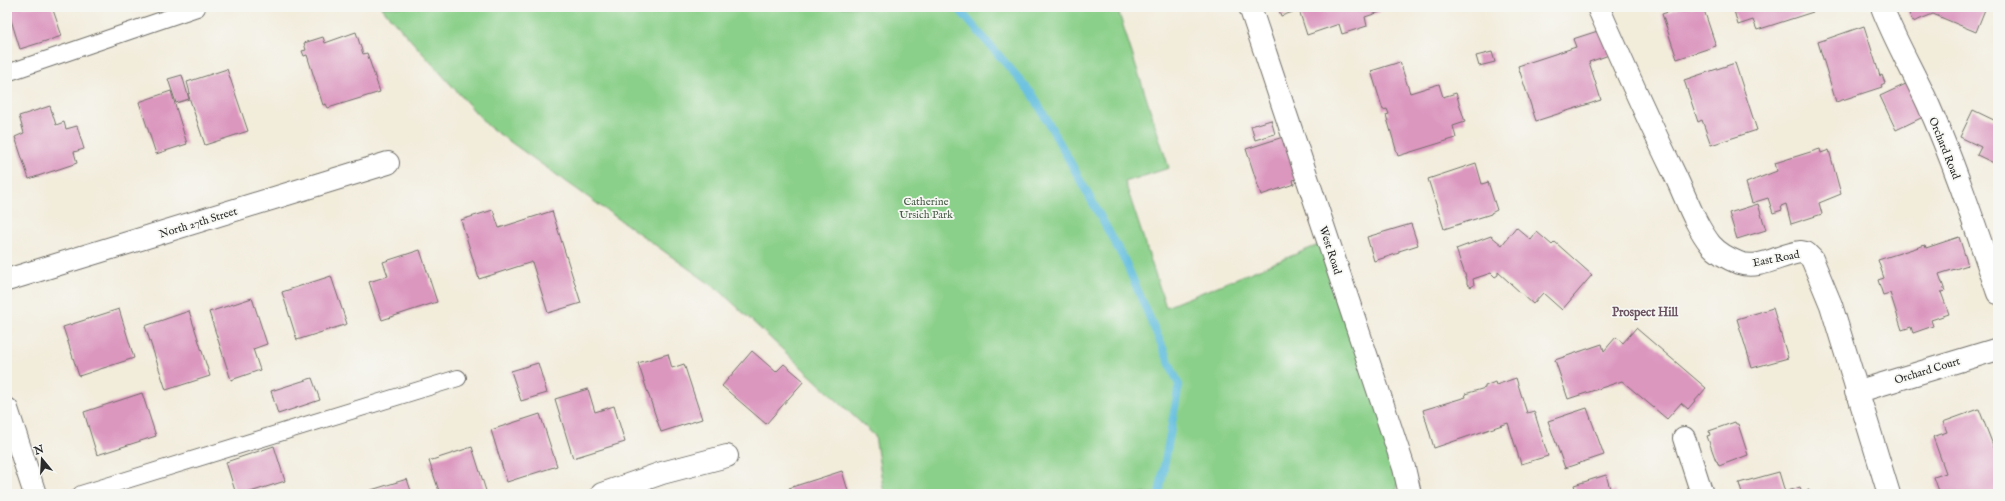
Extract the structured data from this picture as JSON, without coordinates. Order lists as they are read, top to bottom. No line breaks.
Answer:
{"streets":{"street":["Orchard Road","North 27th Street","West Road","East Road","Orchard Court"]},"crossings":[["East Road","Orchard Court"]],"districts":["Prospect Hill"],"parks":["Catherine Ursich Park"],"north":"top"}
